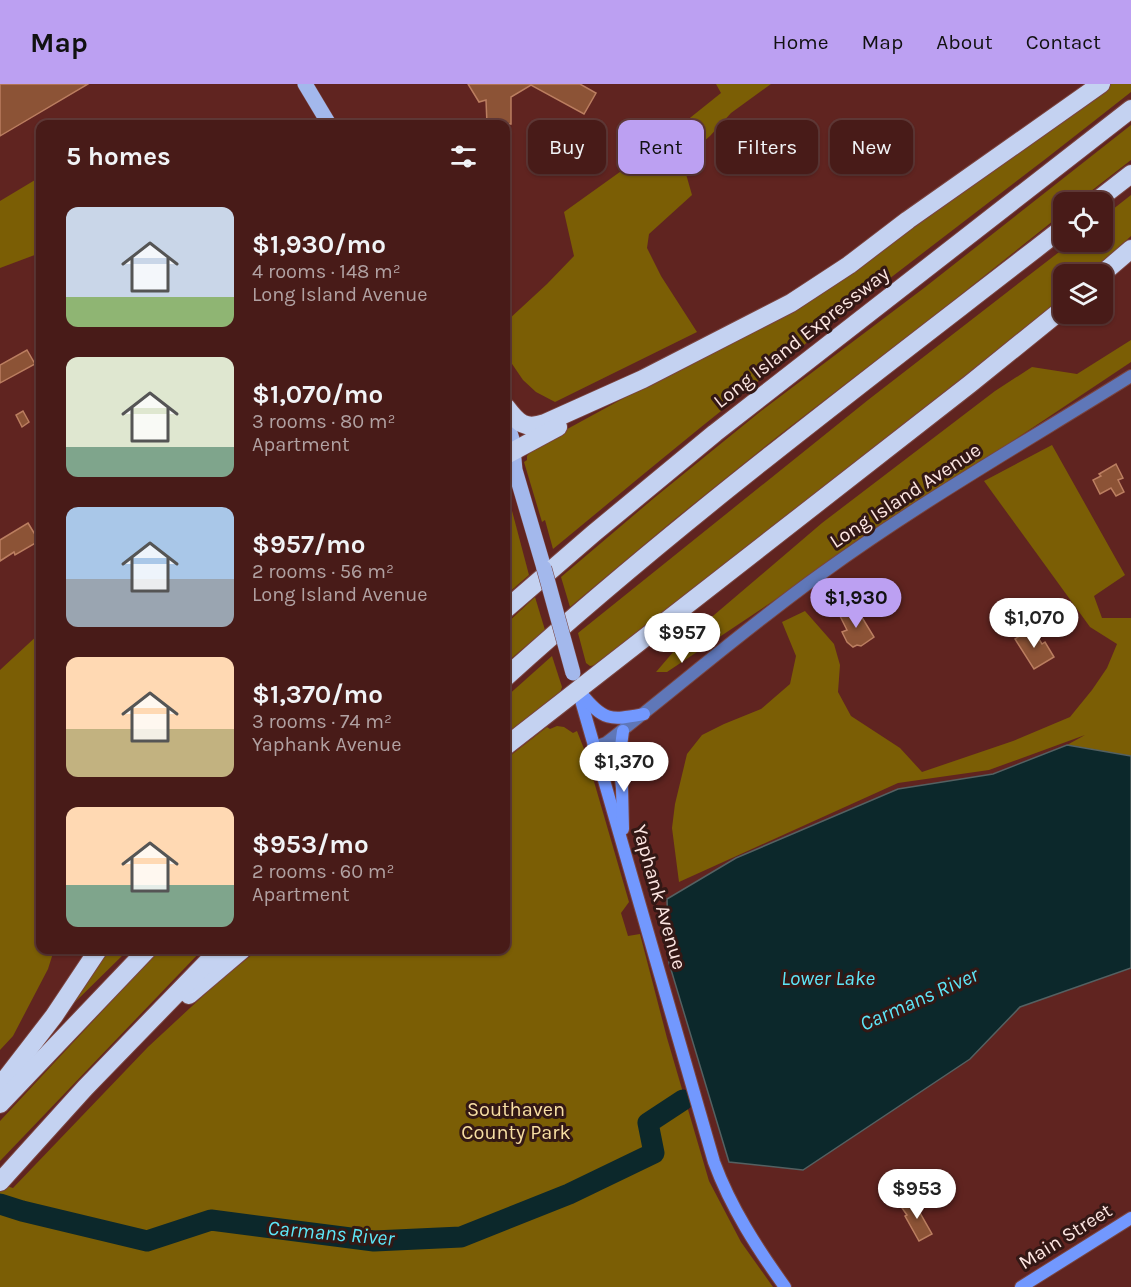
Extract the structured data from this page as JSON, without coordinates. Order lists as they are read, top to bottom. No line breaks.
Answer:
{"streets":{"highway":["Long Island Expressway"],"main road":["Yaphank Avenue","Main Street"],"street":["Long Island Avenue"]},"crossings":[["Long Island Avenue","Yaphank Avenue"]],"water":["Lower Lake","Carmans River"],"parks":["Southaven County Park"],"page":{"header":"Map","nav":["Home","Map","About","Contact"],"chip":["Buy","Rent","Filters","New"],"heading":"5 homes","list":[{"name":"$1,930/mo","note":"4 rooms · 148 m² · Long Island Avenue"},{"name":"$1,070/mo","note":"3 rooms · 80 m² · Apartment"},{"name":"$957/mo","note":"2 rooms · 56 m² · Long Island Avenue"},{"name":"$1,370/mo","note":"3 rooms · 74 m² · Yaphank Avenue"},{"name":"$953/mo","note":"2 rooms · 60 m² · Apartment"}],"price":["$1,930","$1,070","$957","$1,370","$953"]}}
